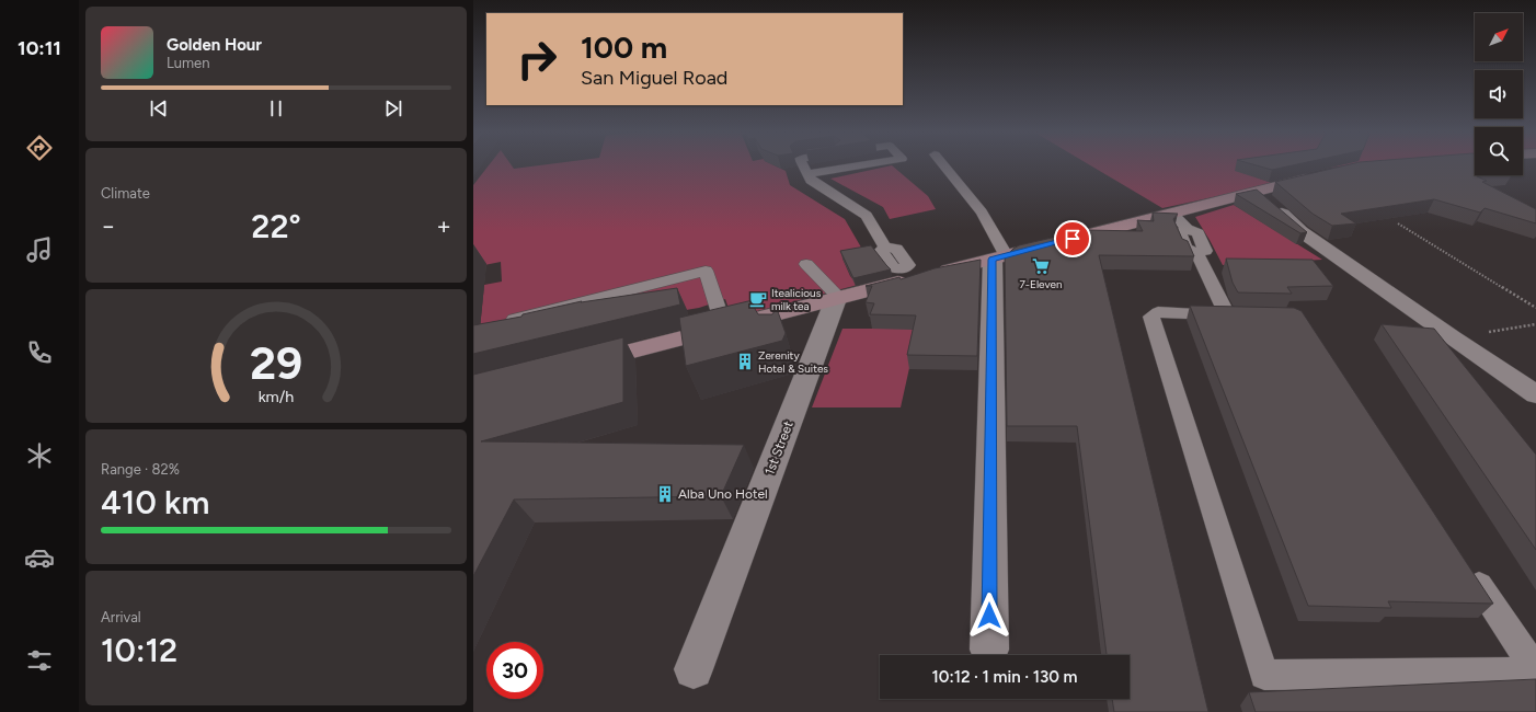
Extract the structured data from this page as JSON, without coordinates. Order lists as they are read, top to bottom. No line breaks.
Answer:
{"streets":{"street":["1st Street"]},"places":{"supermarket":["7-Eleven"],"cafe":["Itealicious milk tea"],"building":["Zerenity Hotel & Suites","Alba Uno Hotel"]},"north":"top right","page":{"tabs":"10:11","turn":["100 m","San Miguel Road"],"song":["Golden Hour","Lumen"],"tile":["Climate",["Range · 82%","410 km"],["Arrival","10:12"]],"heat":["−","22°","+"],"limit":"30","trip":"10:12 · 1 min · 130 m","gauge":["29","km/h"]}}
